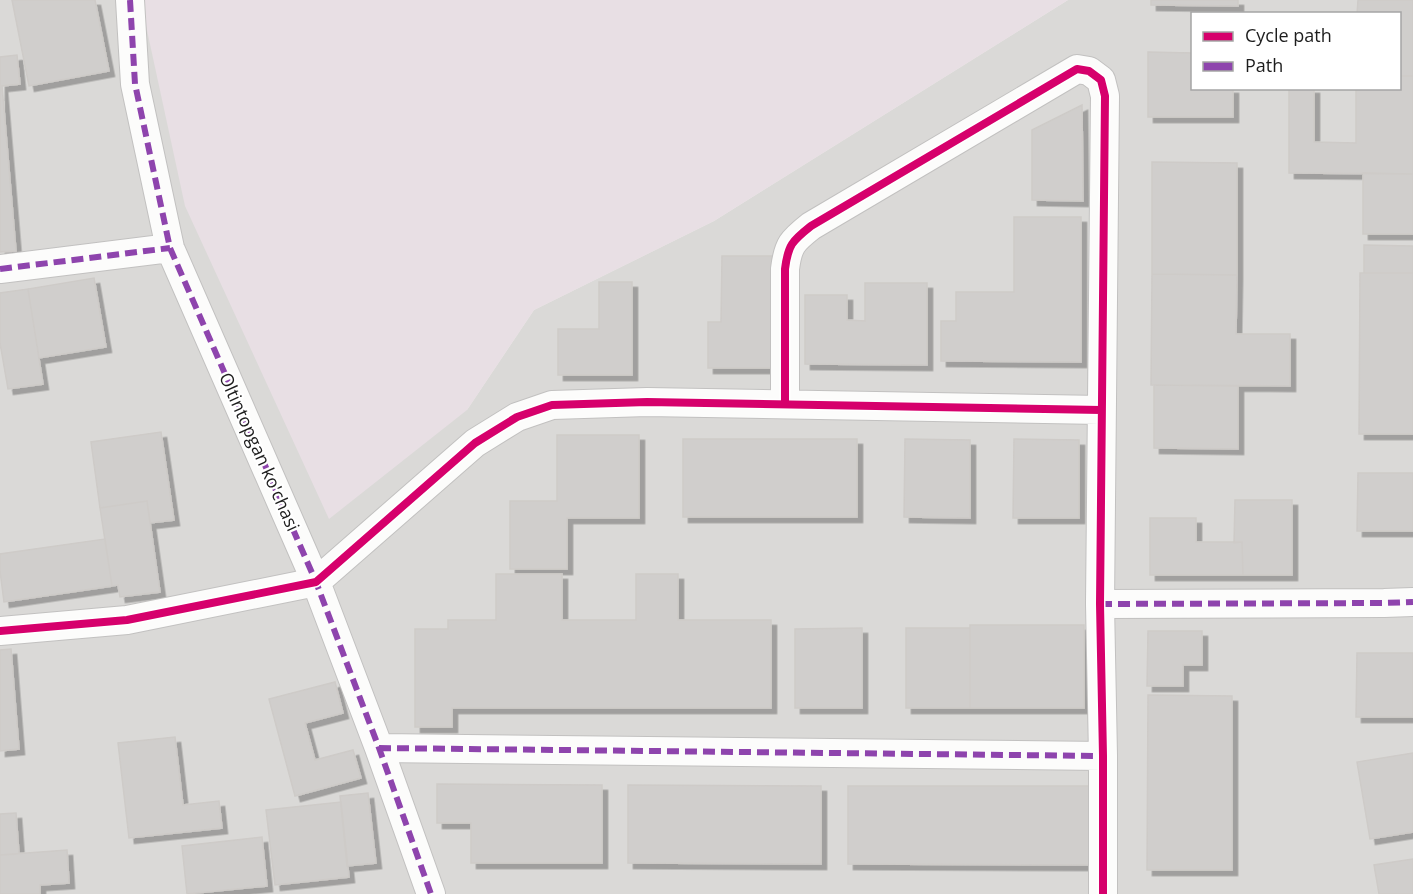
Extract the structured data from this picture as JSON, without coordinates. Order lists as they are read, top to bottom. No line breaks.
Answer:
{"streets":{"street":["Oltintopgan ko'chasi"]},"legend":["Cycle path","Path"]}
